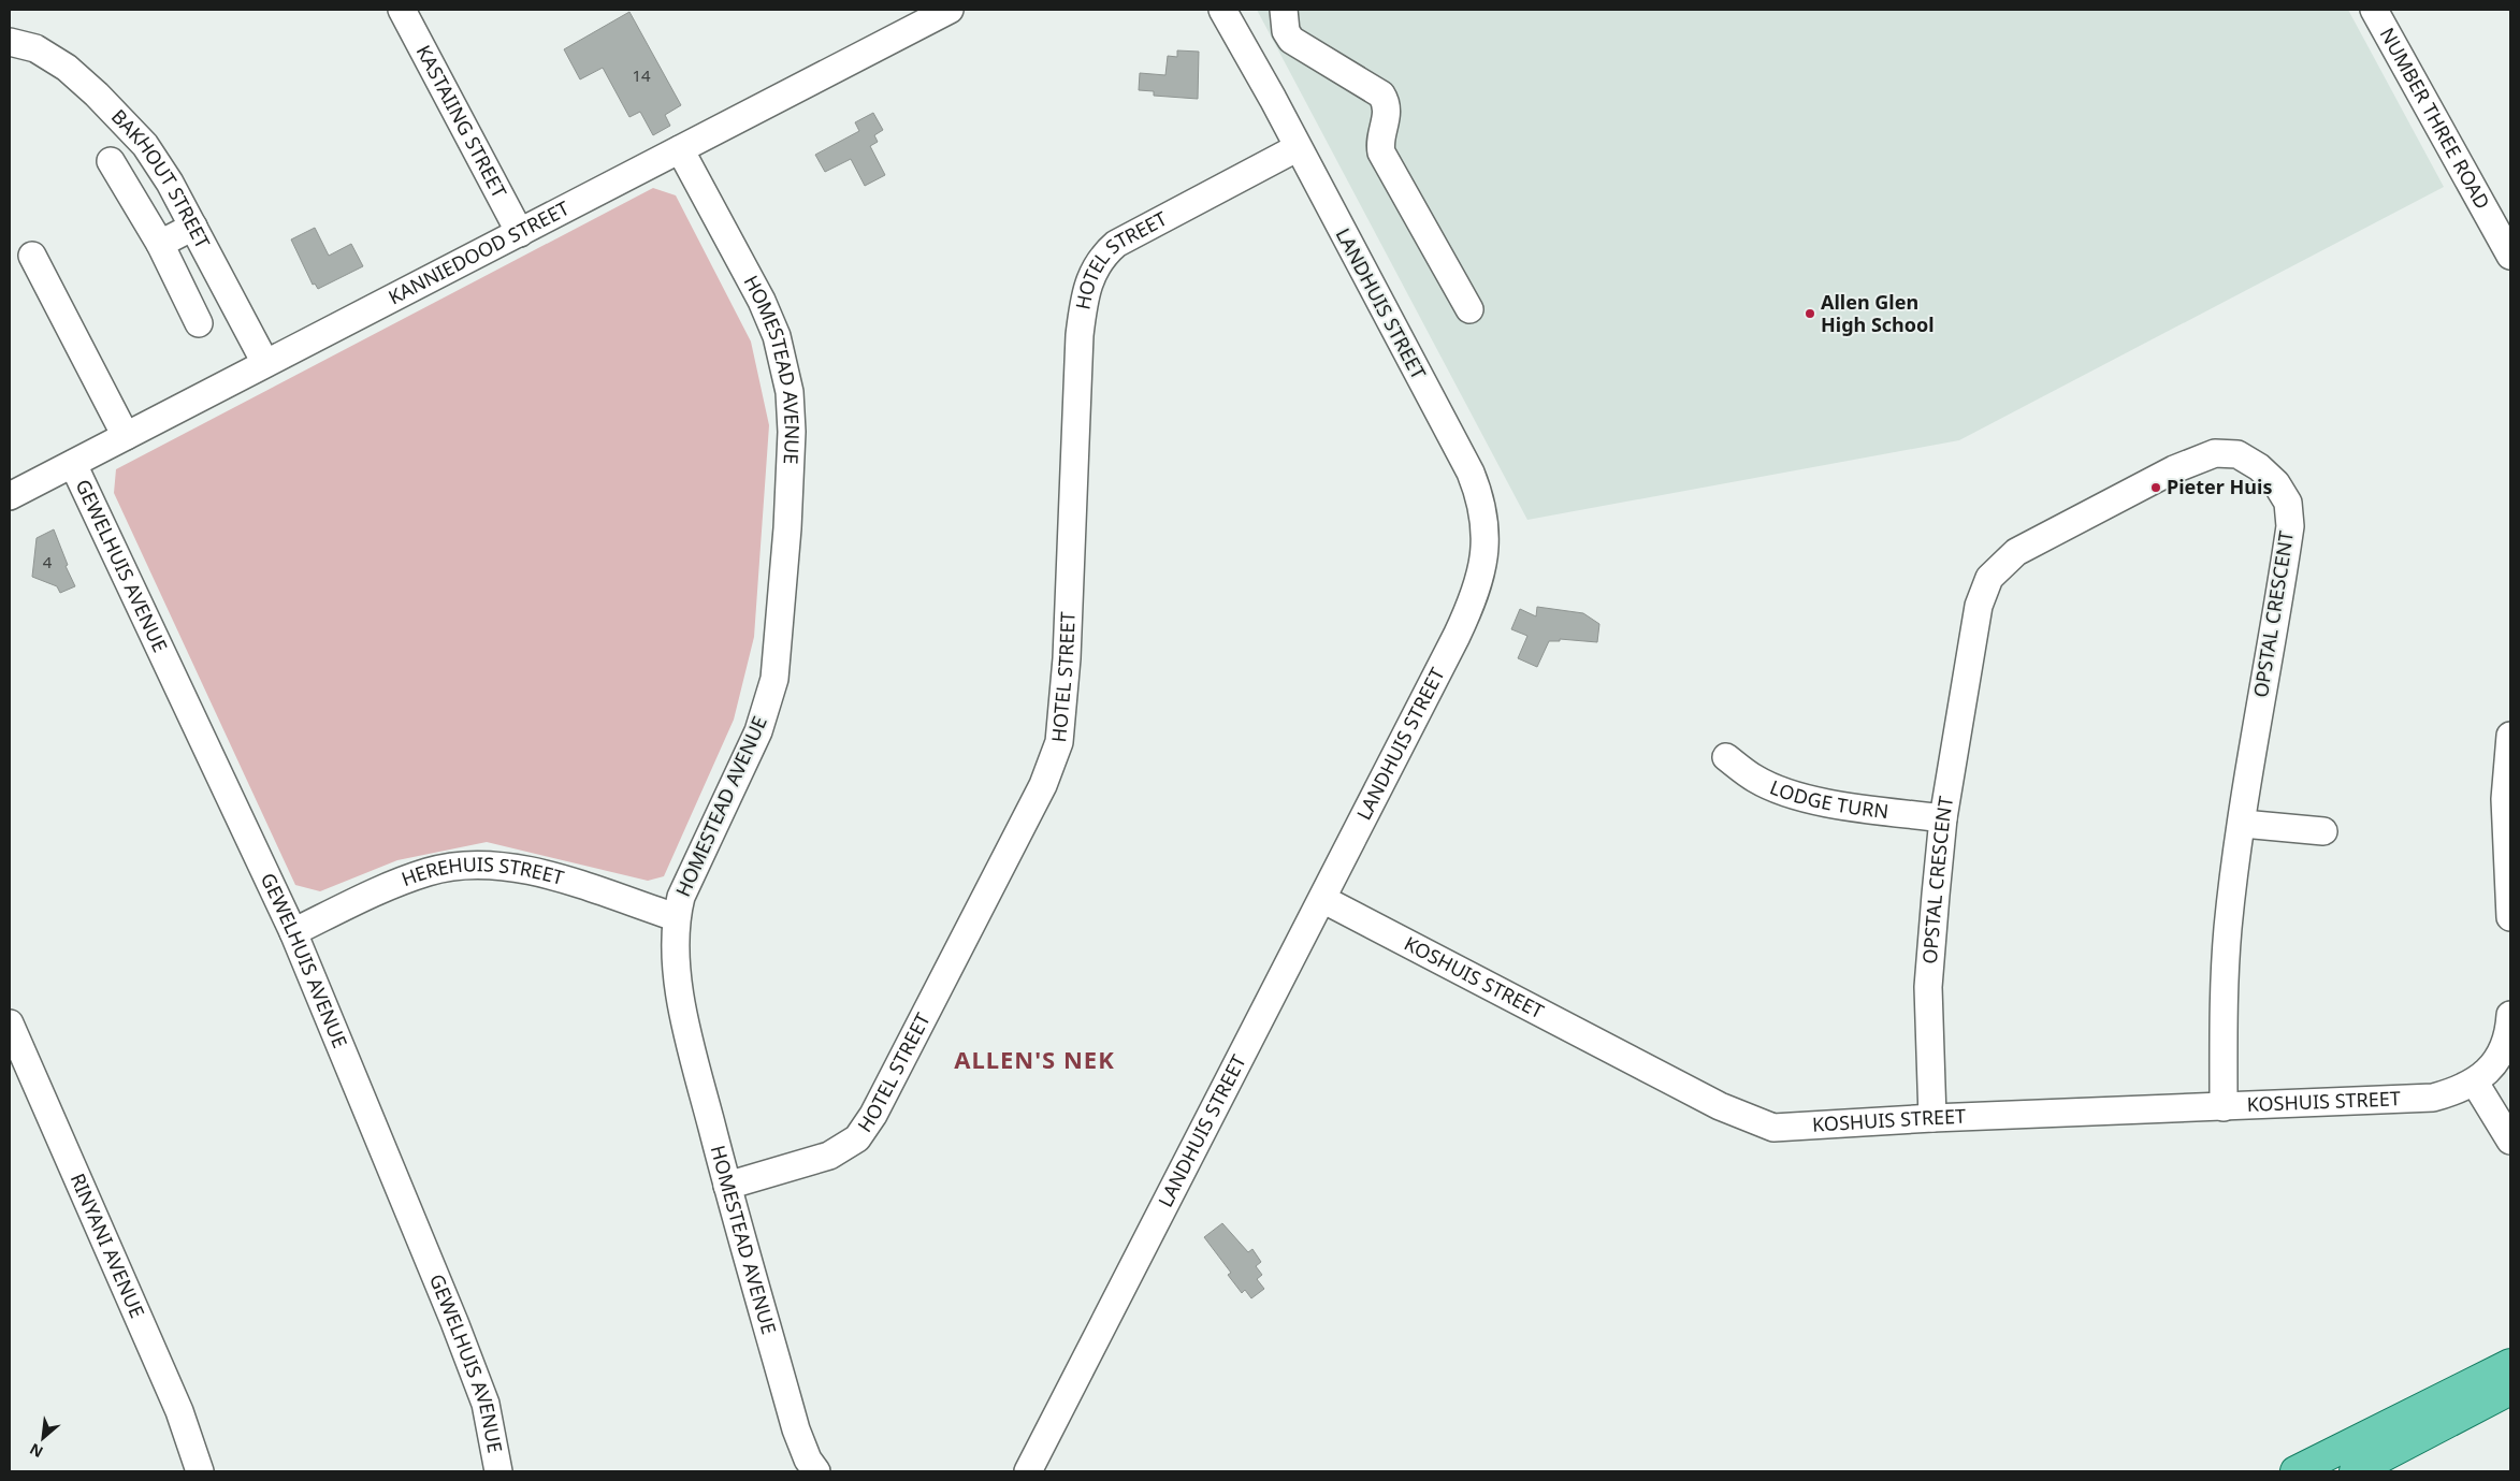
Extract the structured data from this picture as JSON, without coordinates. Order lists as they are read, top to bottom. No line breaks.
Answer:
{"streets":{"street":["NUMBER THREE ROAD","KASTAIING STREET","BAKHOUT STREET","KANNIEDOOD STREET","HOTEL STREET","LANDHUIS STREET","HOMESTEAD AVENUE","GEWELHUIS AVENUE","OPSTAL CRESCENT","LODGE TURN","HEREHUIS STREET","KOSHUIS STREET","RINYANI AVENUE"]},"crossings":[["KASTAIING STREET","KANNIEDOOD STREET"],["BAKHOUT STREET","KANNIEDOOD STREET"],["KANNIEDOOD STREET","HOMESTEAD AVENUE"],["KANNIEDOOD STREET","GEWELHUIS AVENUE"],["HOTEL STREET","LANDHUIS STREET"],["HOTEL STREET","HOMESTEAD AVENUE"],["LANDHUIS STREET","KOSHUIS STREET"],["HOMESTEAD AVENUE","HEREHUIS STREET"],["GEWELHUIS AVENUE","HEREHUIS STREET"],["OPSTAL CRESCENT","LODGE TURN"],["OPSTAL CRESCENT","KOSHUIS STREET"]],"districts":["ALLEN'S NEK"],"places":["Allen Glen High School","Pieter Huis"],"house_numbers":["14","4"],"north":"bottom left"}
